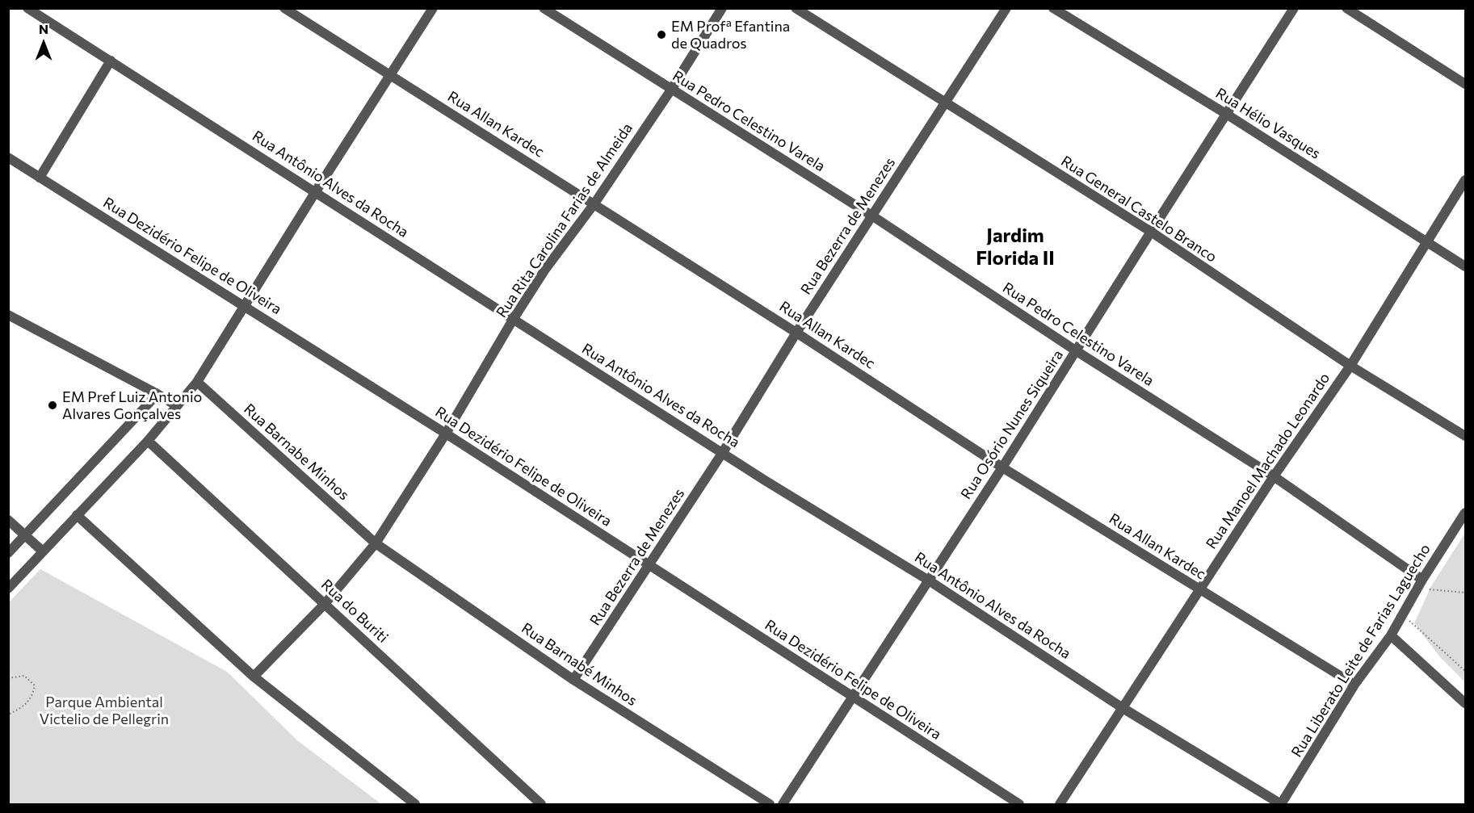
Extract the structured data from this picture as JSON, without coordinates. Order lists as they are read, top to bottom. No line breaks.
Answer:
{"streets":{"street":["Rua Pedro Celestino Varela","Rua Hélio Vasques","Rua Allan Kardec","Rua Antônio Alves da Rocha","Rua General Castelo Branco","Rua Rita Carolina Farias de Almeida","Rua Bezerra de Menezes","Rua Dezidério Felipe de Oliveira","Rua Osório Nunes Siqueira","Rua Barnabe Minhos","Rua Manoel Machado Leonardo","Rua do Buriti","Rua Liberato Leite de Farias Laguecho","Rua Barnabé Minhos"]},"crossings":[["Rua Pedro Celestino Varela","Rua Rita Carolina Farias de Almeida"],["Rua Pedro Celestino Varela","Rua Bezerra de Menezes"],["Rua Pedro Celestino Varela","Rua Osório Nunes Siqueira"],["Rua Pedro Celestino Varela","Rua Manoel Machado Leonardo"],["Rua Pedro Celestino Varela","Rua Liberato Leite de Farias Laguecho"],["Rua Hélio Vasques","Rua Osório Nunes Siqueira"],["Rua Hélio Vasques","Rua Manoel Machado Leonardo"],["Rua Allan Kardec","Rua Rita Carolina Farias de Almeida"],["Rua Allan Kardec","Rua Bezerra de Menezes"],["Rua Allan Kardec","Rua Osório Nunes Siqueira"],["Rua Allan Kardec","Rua Manoel Machado Leonardo"],["Rua Allan Kardec","Rua Liberato Leite de Farias Laguecho"],["Rua Antônio Alves da Rocha","Rua Rita Carolina Farias de Almeida"],["Rua Antônio Alves da Rocha","Rua Bezerra de Menezes"],["Rua Antônio Alves da Rocha","Rua Osório Nunes Siqueira"],["Rua Antônio Alves da Rocha","Rua Manoel Machado Leonardo"],["Rua Antônio Alves da Rocha","Rua Liberato Leite de Farias Laguecho"],["Rua General Castelo Branco","Rua Bezerra de Menezes"],["Rua General Castelo Branco","Rua Osório Nunes Siqueira"],["Rua General Castelo Branco","Rua Manoel Machado Leonardo"],["Rua Rita Carolina Farias de Almeida","Rua Dezidério Felipe de Oliveira"],["Rua Rita Carolina Farias de Almeida","Rua Barnabe Minhos"],["Rua Rita Carolina Farias de Almeida","Rua do Buriti"],["Rua Rita Carolina Farias de Almeida","Rua Barnabé Minhos"],["Rua Bezerra de Menezes","Rua Dezidério Felipe de Oliveira"],["Rua Bezerra de Menezes","Rua Barnabé Minhos"],["Rua Dezidério Felipe de Oliveira","Rua Osório Nunes Siqueira"],["Rua Barnabe Minhos","Rua Barnabé Minhos"]],"districts":["Jardim Florida II"],"parks":["Parque Ambiental Victelio de Pellegrin"],"places":["EM Profª Efantina de Quadros","EM Pref Luiz Antonio Alvares Gonçalves"],"north":"top"}
